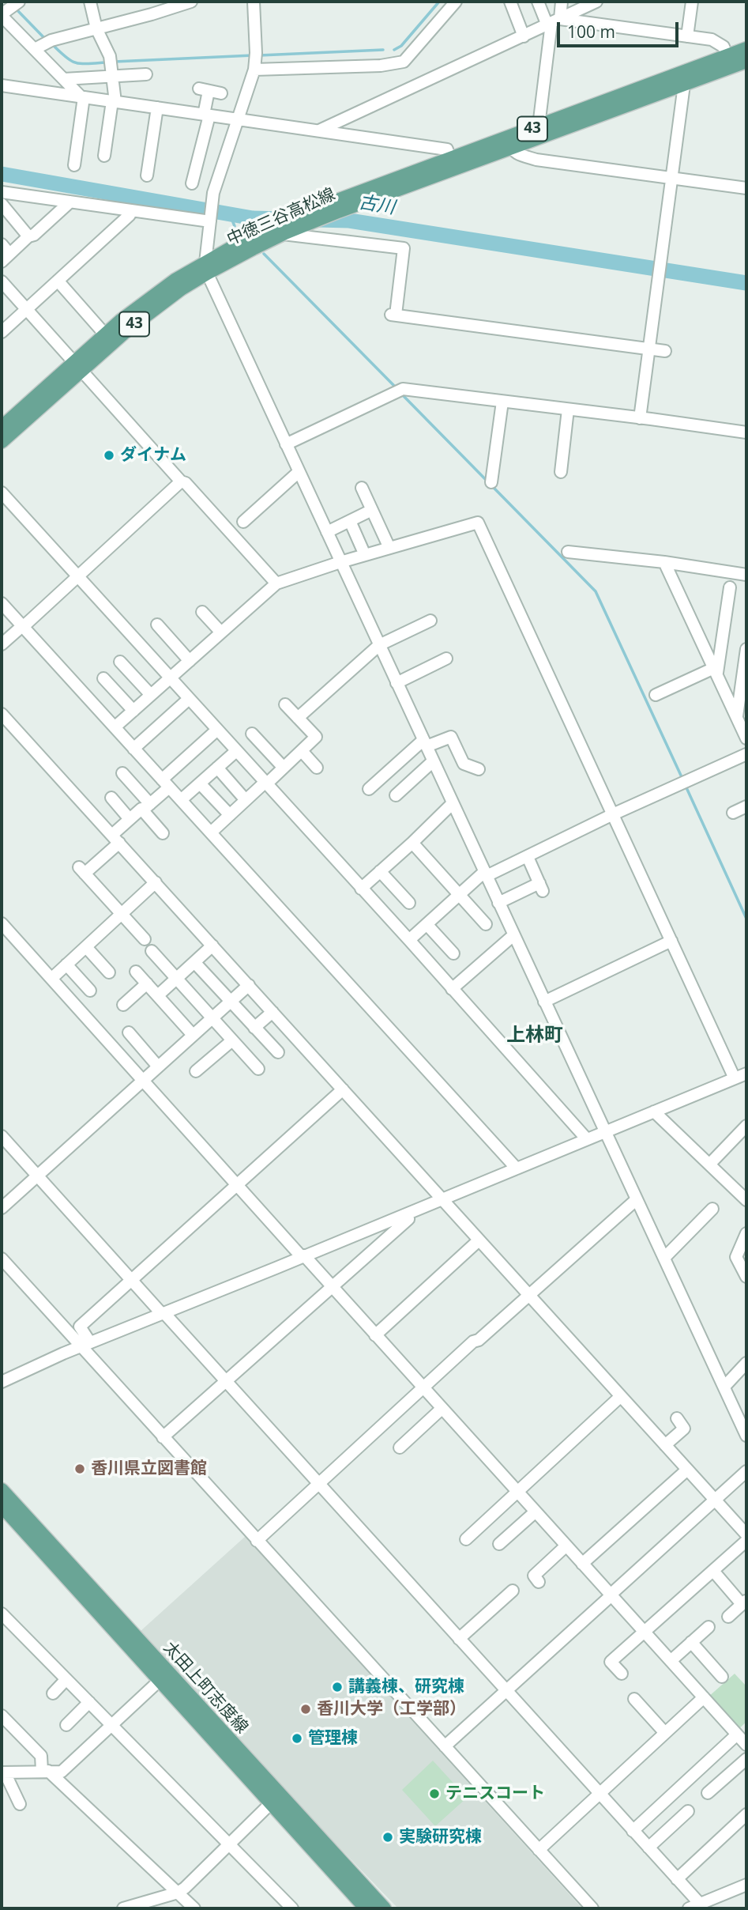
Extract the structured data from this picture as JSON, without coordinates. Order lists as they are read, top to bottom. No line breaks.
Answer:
{"streets":{"main road":["43","中徳三谷高松線","太田上町志度線"]},"districts":["上林町"],"water":["古川"],"places":["ダイナム","香川県立図書館","講義棟、研究棟","香川大学（工学部）","管理棟","テニスコート","実験研究棟"],"scale_bar":"100 m"}
